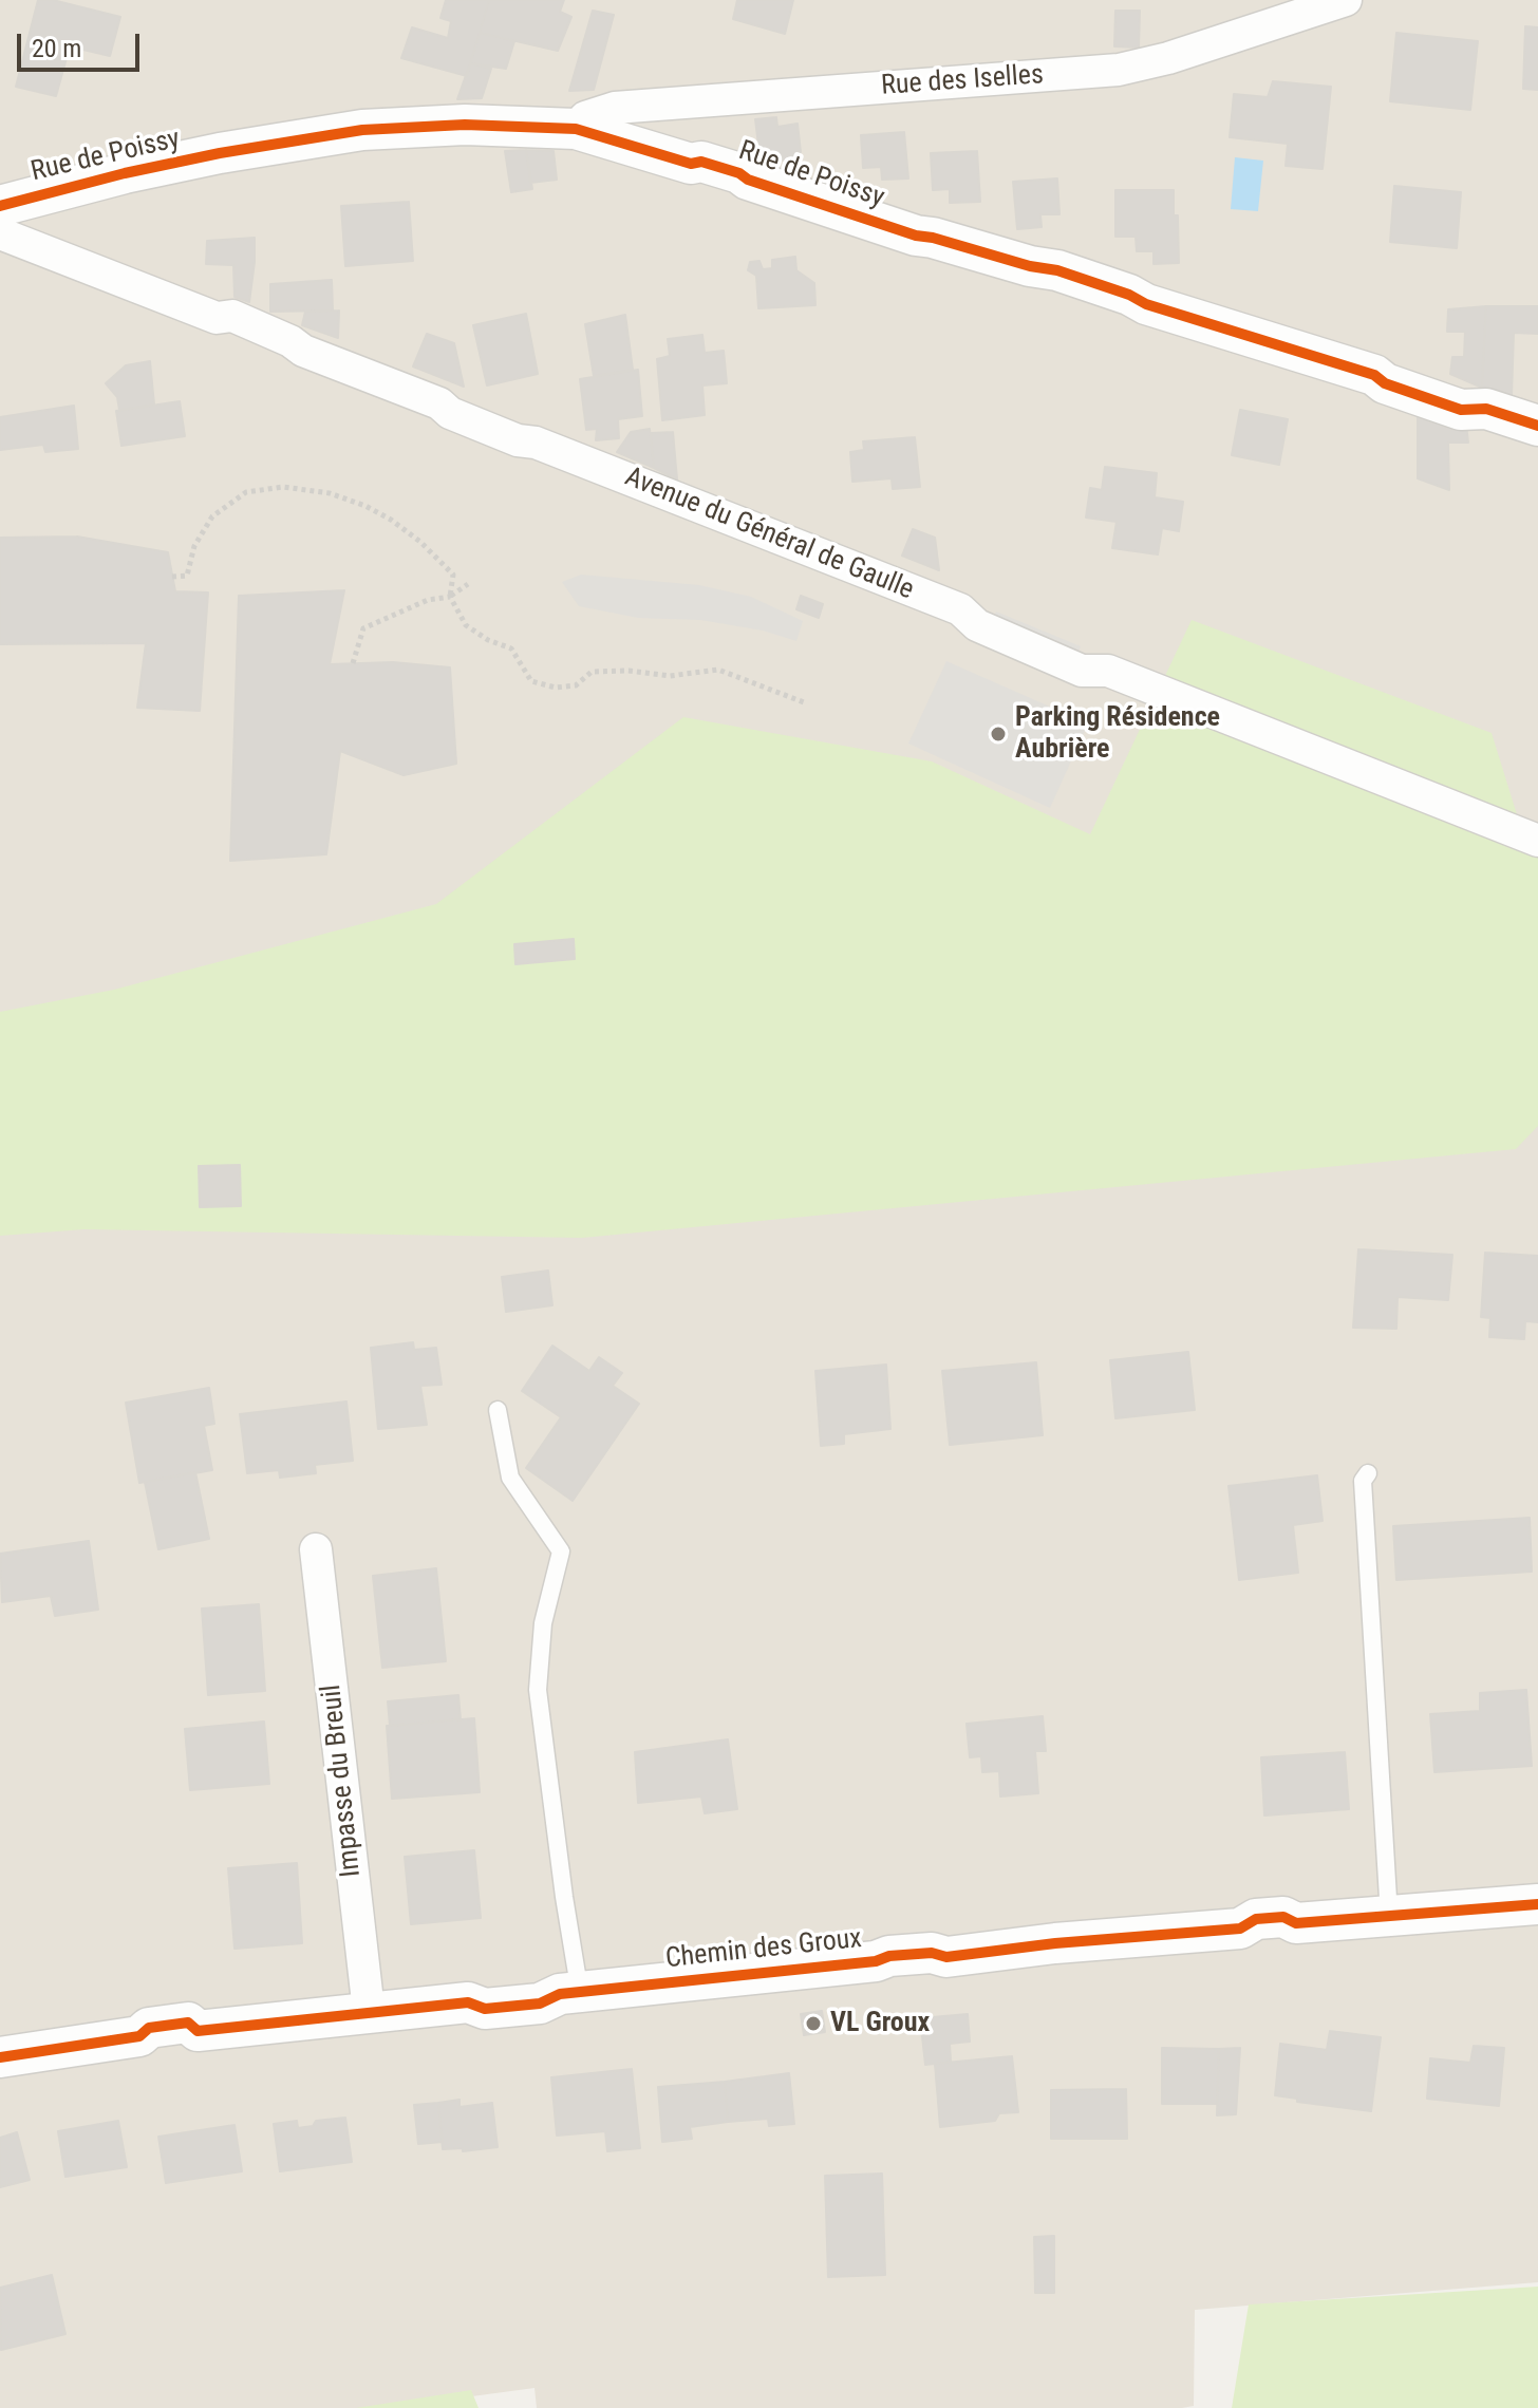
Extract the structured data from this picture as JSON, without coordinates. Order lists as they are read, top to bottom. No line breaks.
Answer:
{"streets":{"street":["Rue des Iselles","Rue de Poissy","Avenue du Général de Gaulle","Impasse du Breuil","Chemin des Groux"]},"crossings":[["Rue des Iselles","Rue de Poissy"],["Impasse du Breuil","Chemin des Groux"]],"places":["Parking Résidence Aubrière","VL Groux"],"scale_bar":"20 m"}
